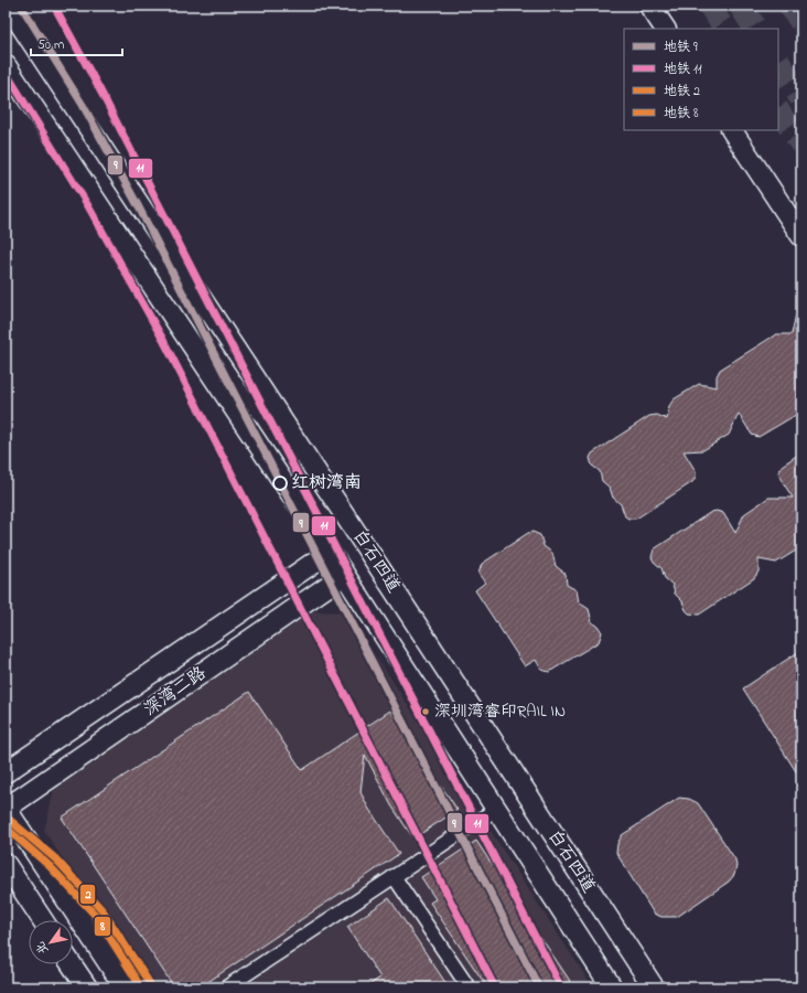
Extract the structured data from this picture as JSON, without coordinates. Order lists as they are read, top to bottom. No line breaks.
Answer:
{"streets":{"street":["白石四道","深湾二路"]},"crossings":[["白石四道","深湾二路"]],"places":["红树湾南","深圳湾睿印RAIL IN"],"lines":["metro line 9","metro line 11","metro line 2","metro line 8"],"legend":["地铁 9","地铁 11","地铁 2","地铁 8"],"scale_bar":"50 m","north":"bottom left"}
